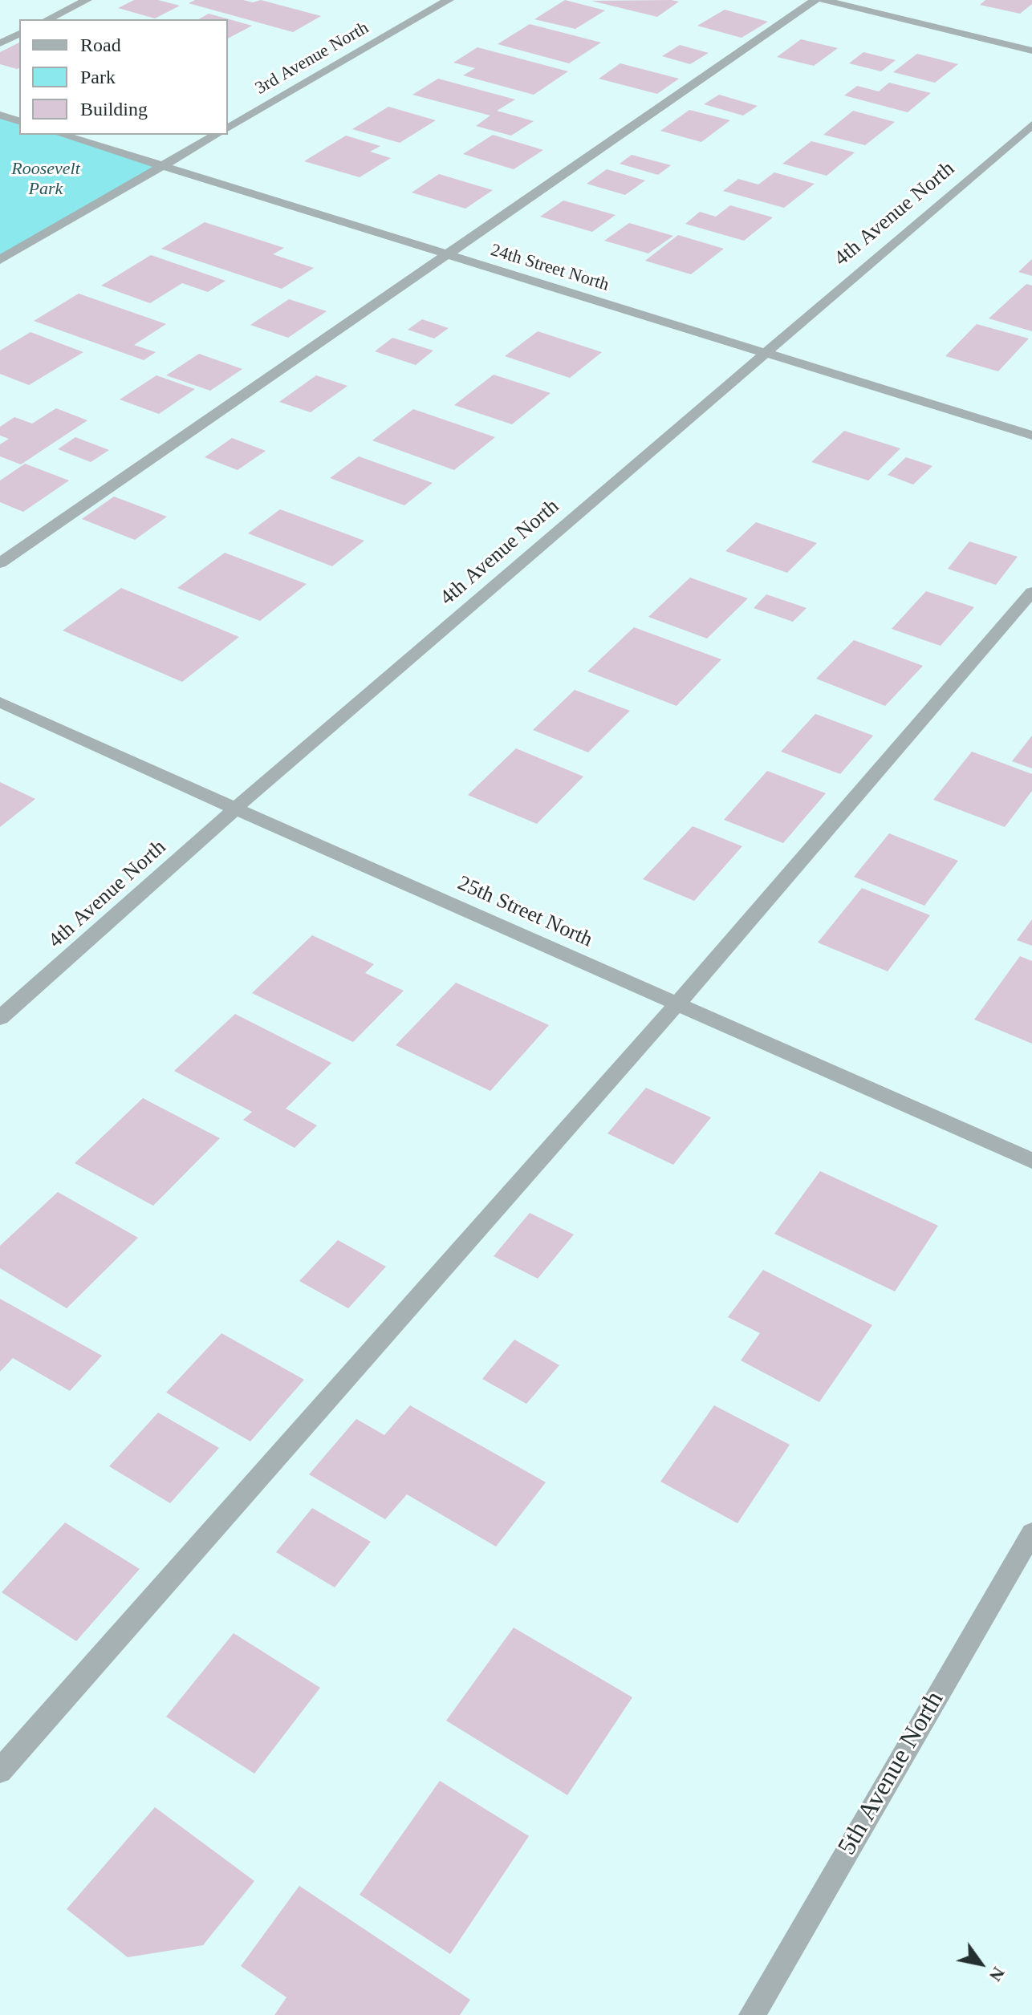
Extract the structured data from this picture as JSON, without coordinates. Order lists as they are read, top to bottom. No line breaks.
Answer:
{"streets":{"street":["3rd Avenue North","4th Avenue North","24th Street North","25th Street North","5th Avenue North"]},"crossings":[["4th Avenue North","24th Street North"],["4th Avenue North","25th Street North"]],"parks":["Roosevelt Park"],"legend":["Road","Park","Building"],"north":"bottom right"}
